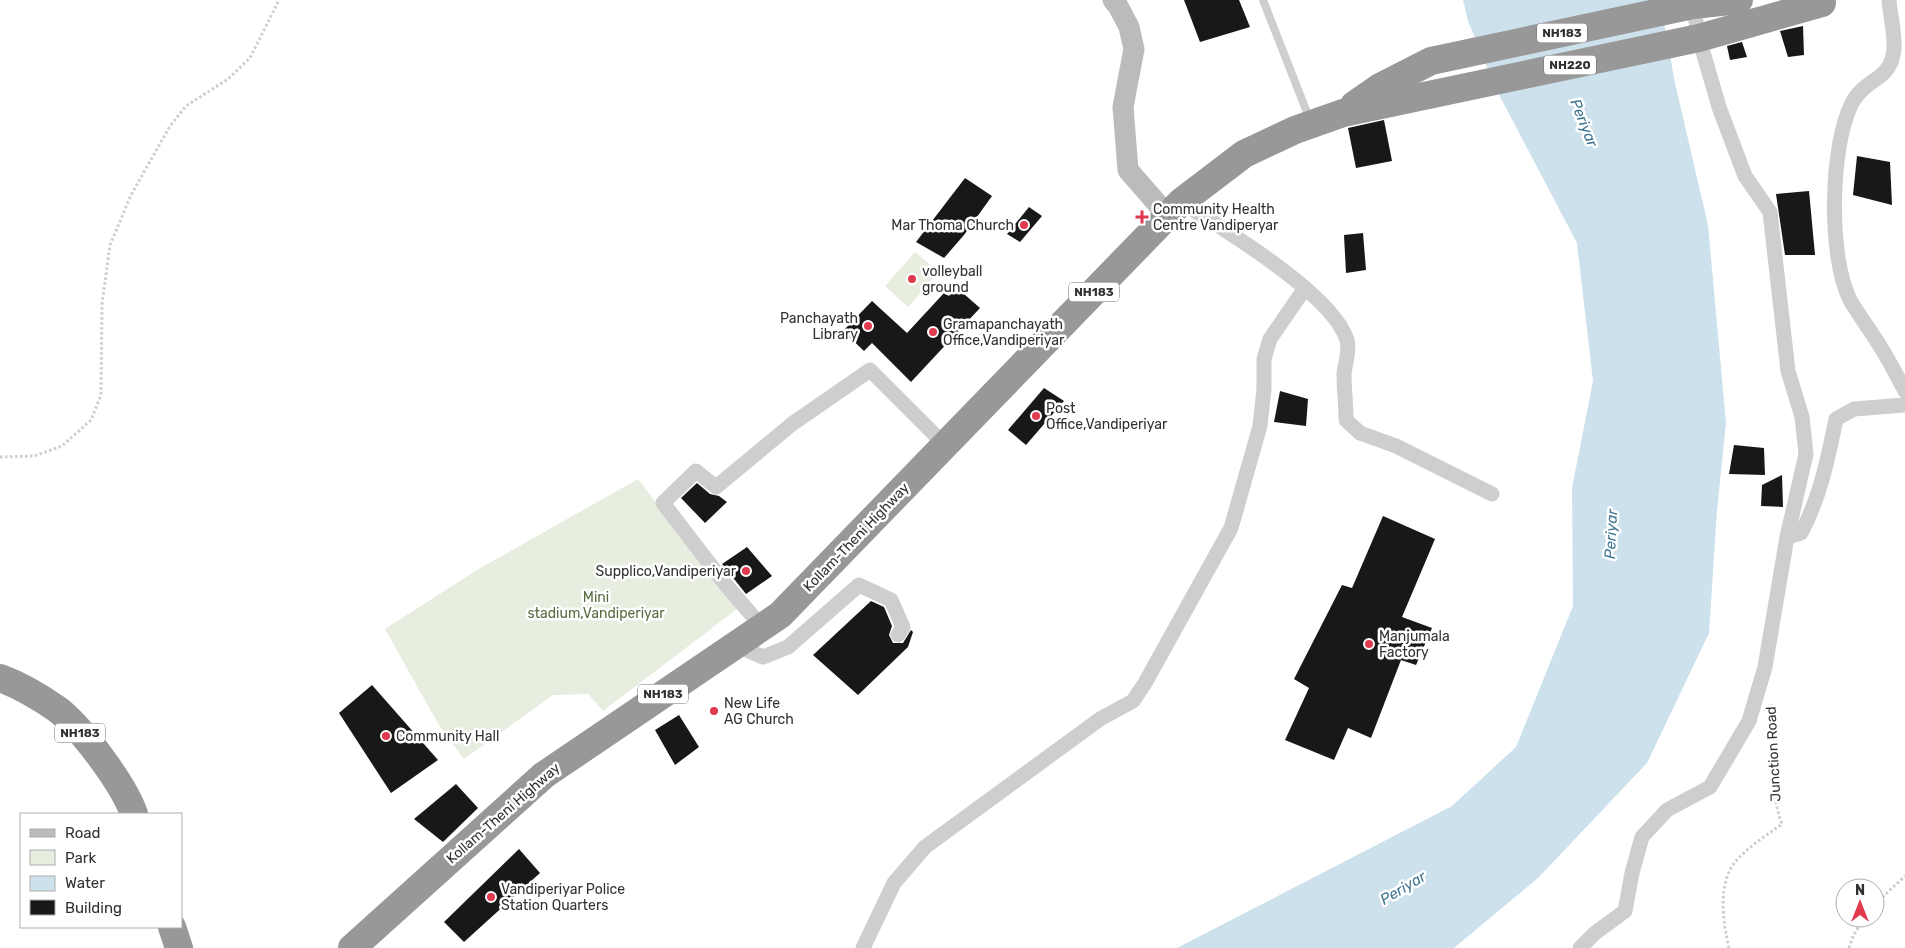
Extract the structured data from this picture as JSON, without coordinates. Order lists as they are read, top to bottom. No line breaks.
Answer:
{"streets":{"highway":["NH183","NH220","Kollam-Theni Highway"],"path":["Junction Road"]},"crossings":[["NH183","NH220"],["NH220","Kollam-Theni Highway"]],"water":["Periyar"],"parks":["Mini stadium,Vandiperiyar"],"places":{"health":["Community Health Centre Vandiperyar"],"other":["Mar Thoma Church","volleyball ground","Panchayath Library","Gramapanchayath Office,Vandiperiyar","Post Office,Vandiperiyar","Supplico,Vandiperiyar","Manjumala Factory","New Life AG Church","Community Hall","Vandiperiyar Police Station Quarters"]},"legend":["Road","Park","Water","Building"],"north":"top"}
